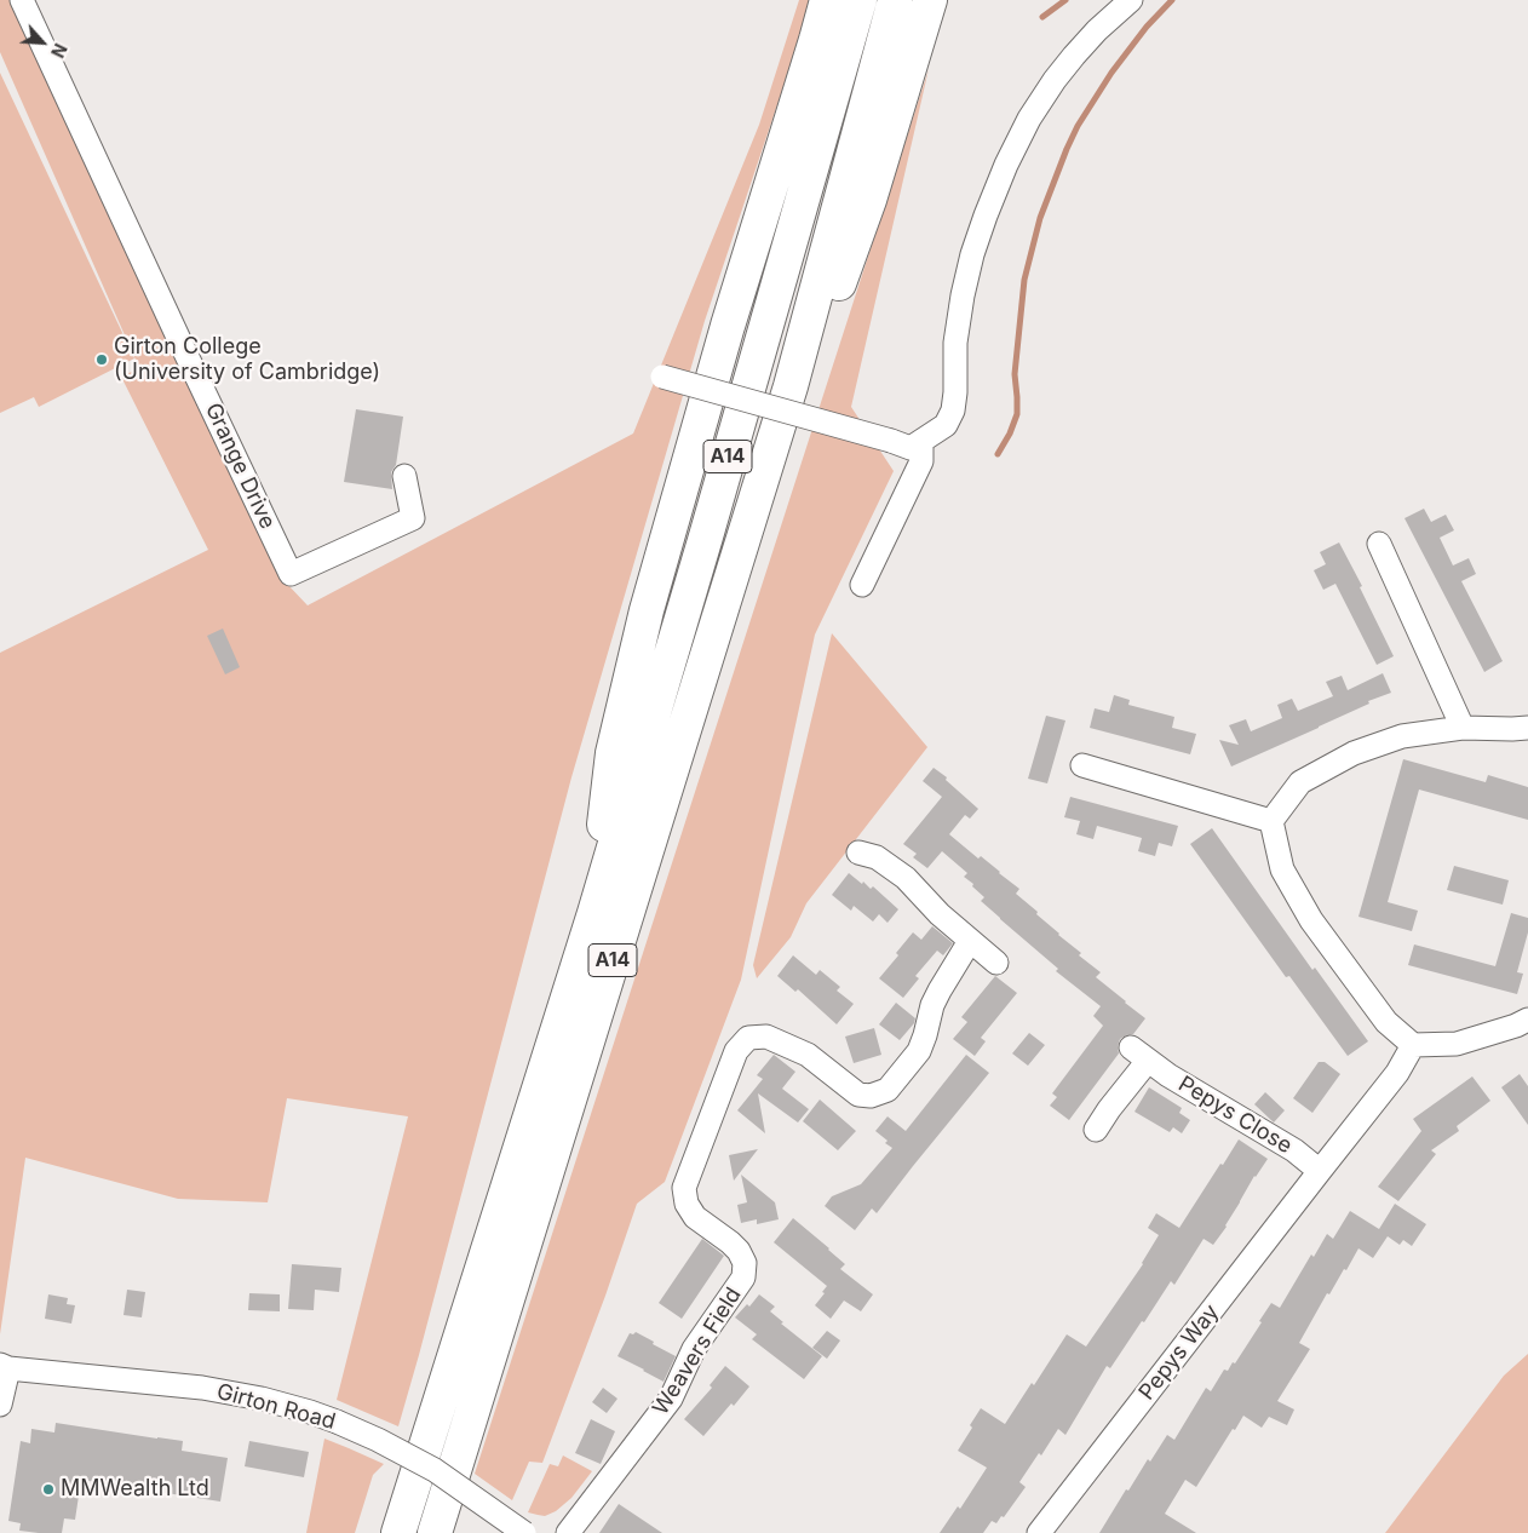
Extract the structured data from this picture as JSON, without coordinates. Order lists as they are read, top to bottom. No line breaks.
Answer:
{"streets":{"highway":["A14"],"street":["Grange Drive","Pepys Close","Weavers Field","Pepys Way","Girton Road"]},"crossings":[["Pepys Close","Pepys Way"]],"places":["Girton College (University of Cambridge)","MMWealth Ltd"],"north":"bottom right"}
